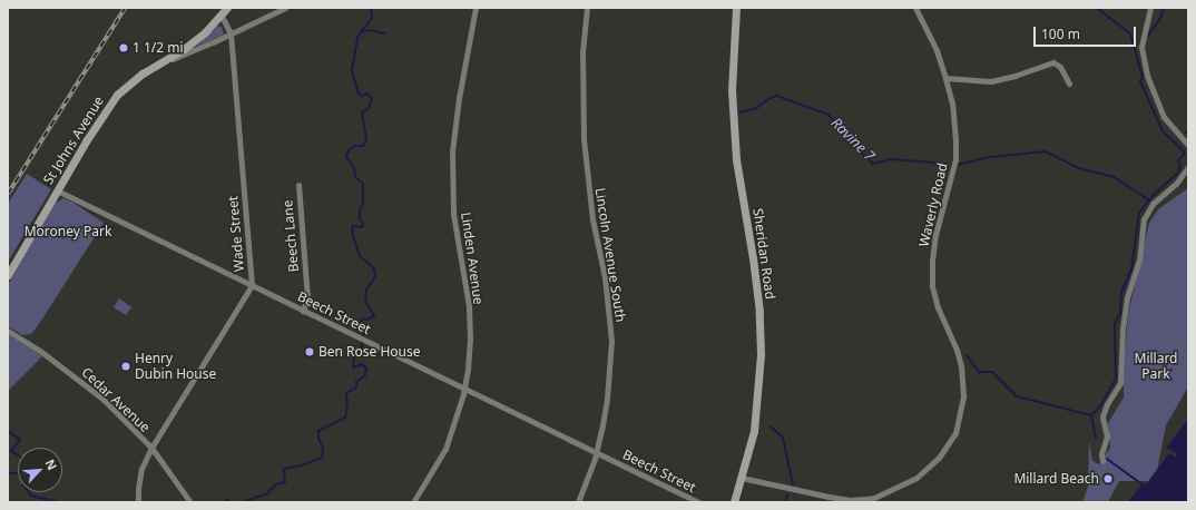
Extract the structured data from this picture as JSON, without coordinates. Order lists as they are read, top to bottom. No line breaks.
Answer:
{"streets":{"street":["St Johns Avenue","Waverly Road","Wade Street","Beech Lane","Sheridan Road","Lincoln Avenue South","Linden Avenue","Beech Street","Cedar Avenue"]},"crossings":[["St Johns Avenue","Wade Street"],["St Johns Avenue","Beech Street"],["Waverly Road","Sheridan Road"],["Wade Street","Beech Street"],["Wade Street","Cedar Avenue"],["Beech Lane","Beech Street"],["Lincoln Avenue South","Beech Street"],["Linden Avenue","Beech Street"]],"water":["Ravine 7"],"parks":["Moroney Park","Millard Park"],"places":["1 1/2 mi","Ben Rose House","Henry Dubin House","Millard Beach"],"scale_bar":"100 m","north":"top right"}
